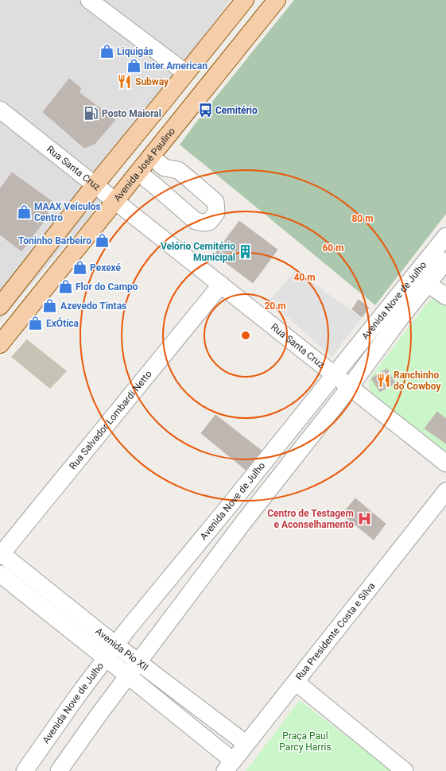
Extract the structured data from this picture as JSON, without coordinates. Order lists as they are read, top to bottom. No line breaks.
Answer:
{"streets":{"main road":["Avenida José Paulino"],"street":["Rua Santa Cruz","Avenida Nove de Julho","Rua Salvador Lombardi Netto","Rua Presidente Costa e Silva","Avenida Pio XII"]},"crossings":[["Avenida José Paulino","Rua Santa Cruz"],["Rua Santa Cruz","Avenida Nove de Julho"],["Rua Santa Cruz","Rua Salvador Lombardi Netto"],["Avenida Nove de Julho","Avenida Pio XII"],["Rua Salvador Lombardi Netto","Avenida Pio XII"],["Rua Presidente Costa e Silva","Avenida Pio XII"]],"parks":["Praça Paul Parcy Harris"],"places":{"shop":["Liquigás","Inter American","MAAX Veículos Centro","Toninho Barbeiro","Pexexé","Flor do Campo","Azevedo Tintas","ExÓtica"],"restaurant":["Subway","Ranchinho do Cowboy"],"bus stop":["Cemitério"],"fuel station":["Posto Maioral"],"building":["Velório Cemitério Municipal"],"hospital":["Centro de Testagem e Aconselhamento"]},"rings":["80 m","60 m","40 m","20 m"]}
